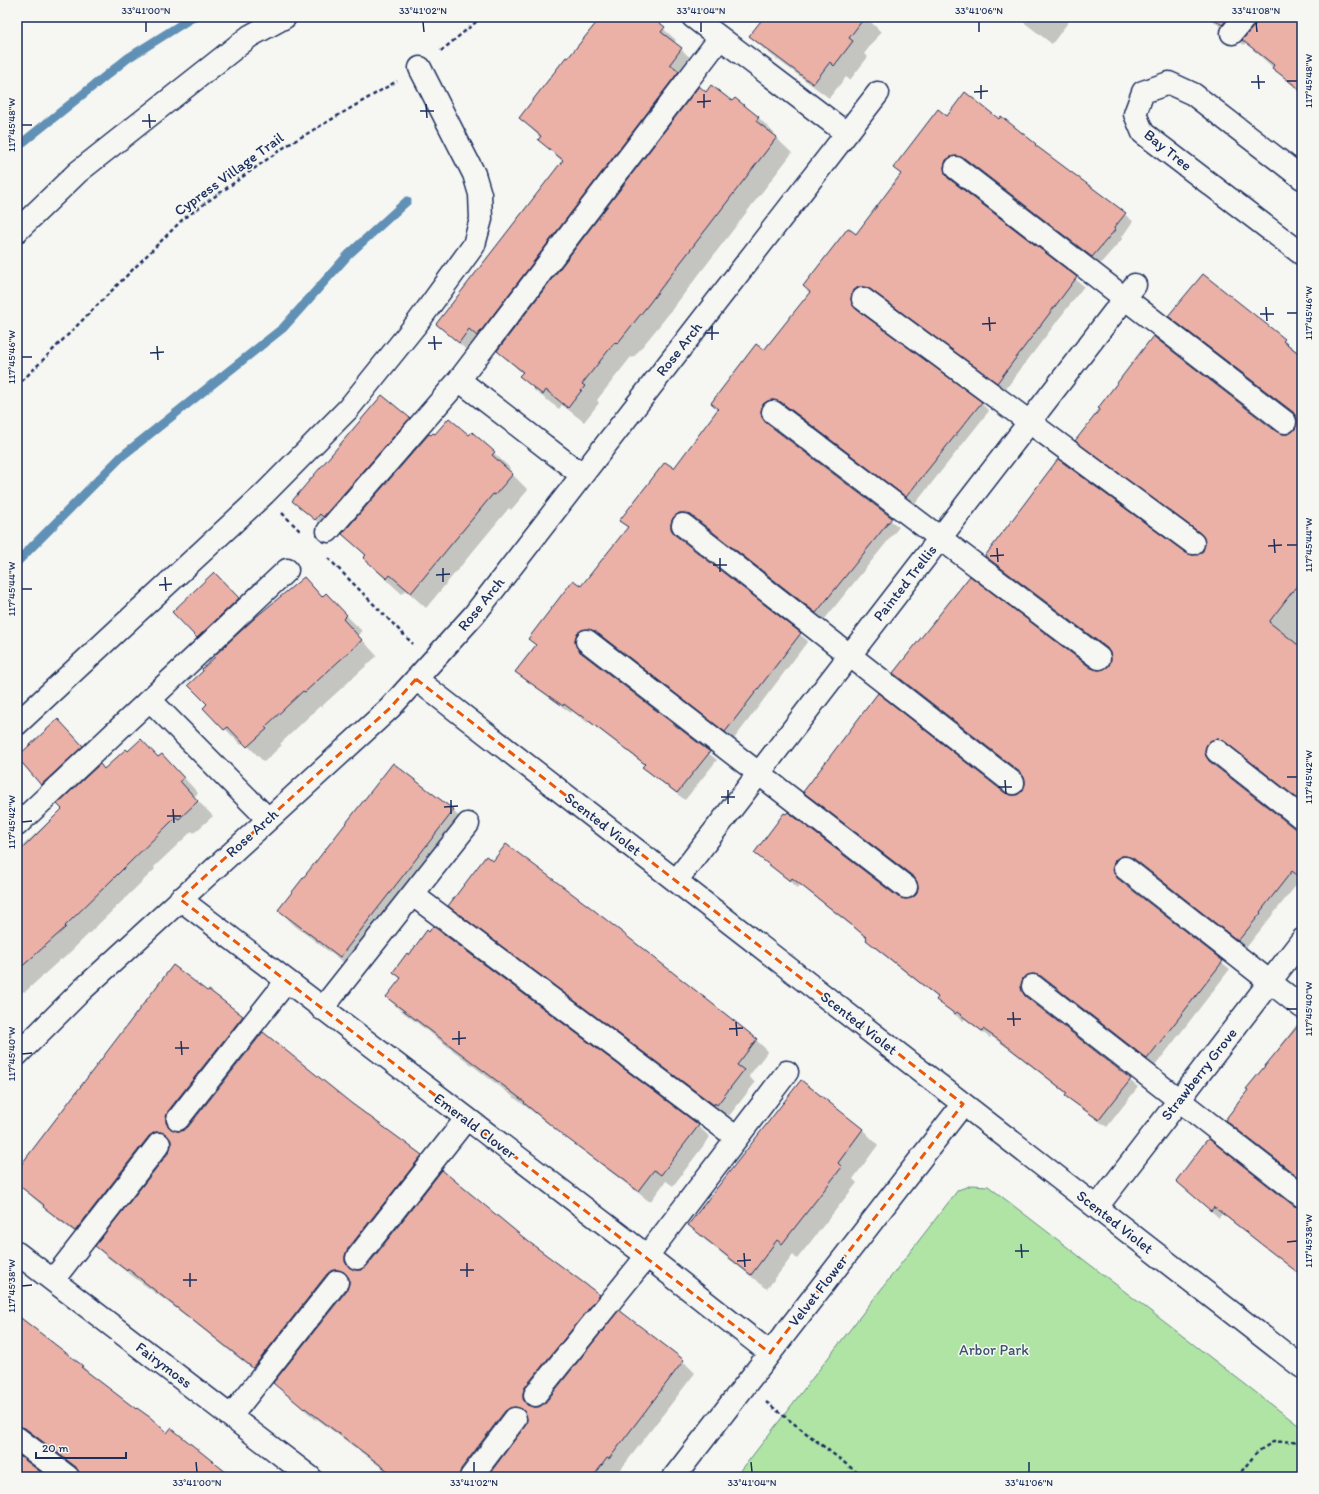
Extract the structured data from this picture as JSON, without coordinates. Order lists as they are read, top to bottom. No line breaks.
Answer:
{"streets":{"street":["Bay Tree","Rose Arch","Painted Trellis","Scented Violet","Strawberry Grove","Emerald Clover","Velvet Flower","Fairymoss"],"path":["Cypress Village Trail"]},"crossings":[["Rose Arch","Scented Violet"],["Rose Arch","Emerald Clover"],["Painted Trellis","Scented Violet"],["Scented Violet","Strawberry Grove"],["Scented Violet","Velvet Flower"],["Emerald Clover","Velvet Flower"]],"parks":["Arbor Park"],"scale_bar":"20 m","coordinates":["33°41'00\"N","33°41'02\"N","33°41'04\"N","33°41'06\"N","33°41'08\"N","117°45'48\"W","117°45'46\"W","117°45'44\"W","117°45'42\"W","117°45'40\"W","117°45'38\"W"]}
